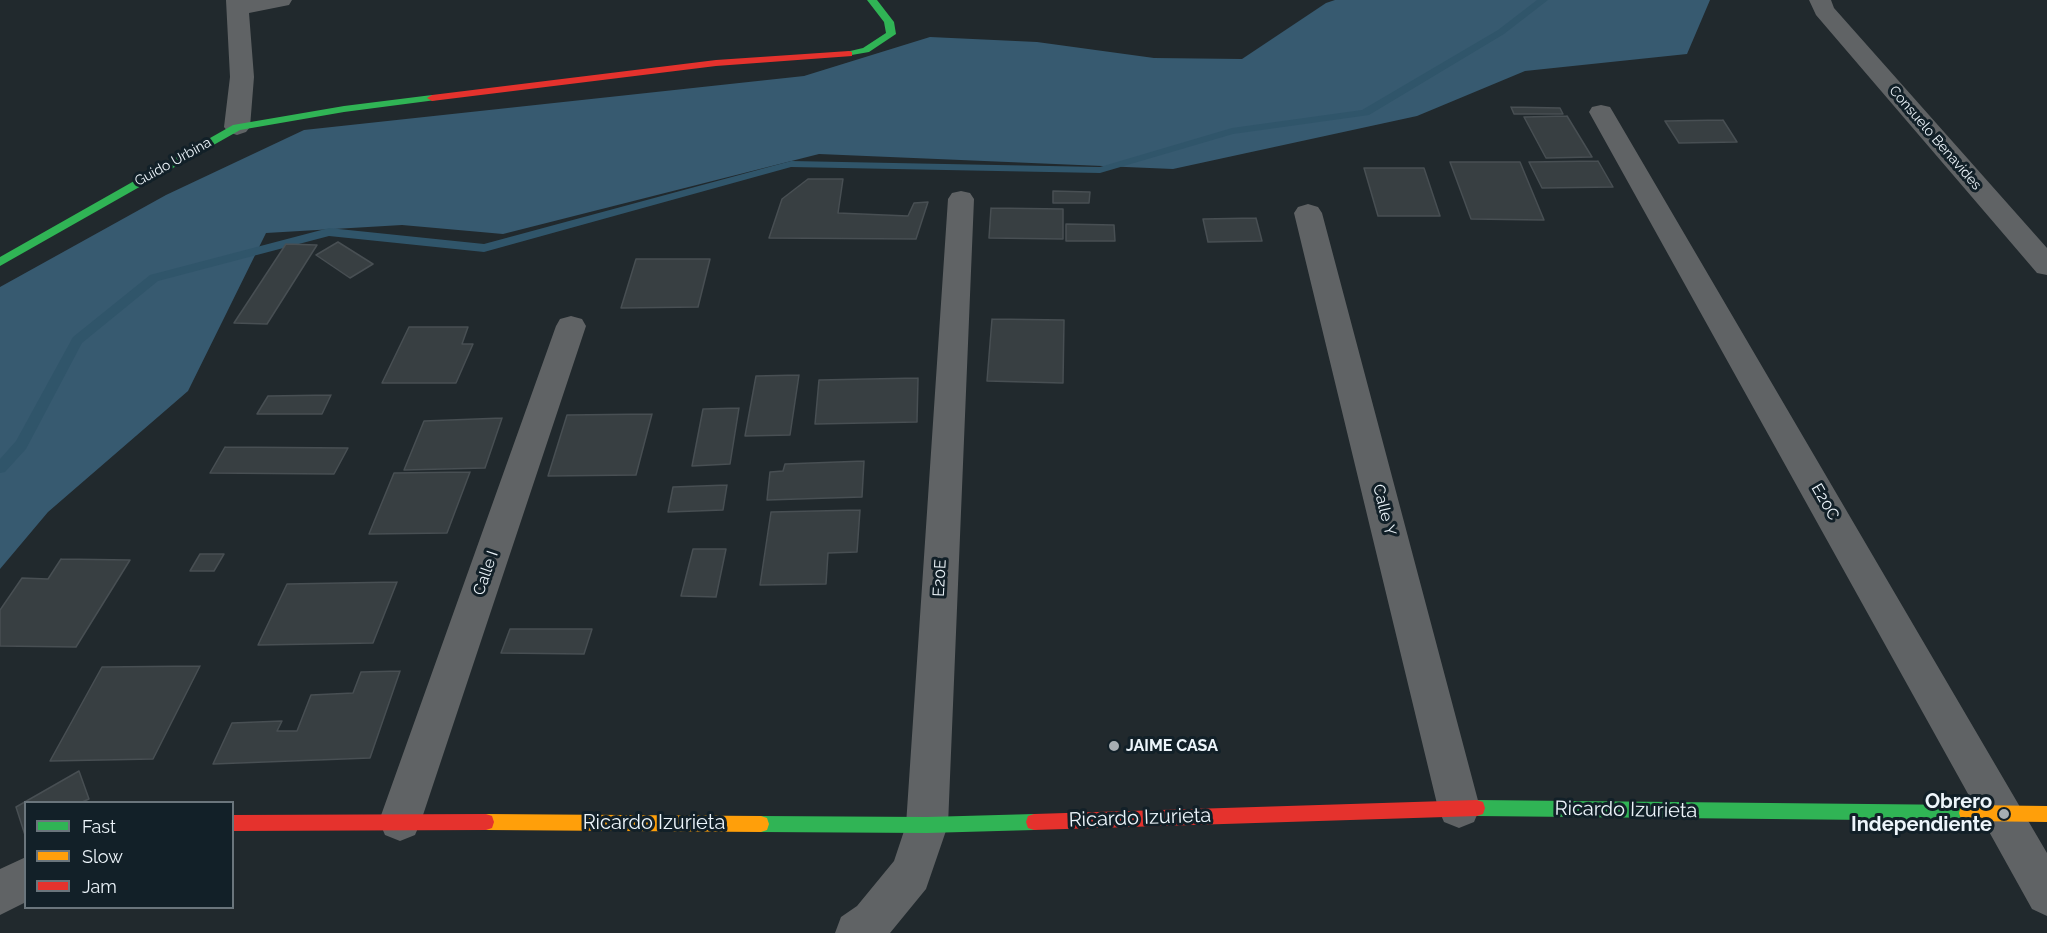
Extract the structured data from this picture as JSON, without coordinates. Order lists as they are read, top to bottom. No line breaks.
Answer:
{"streets":{"street":["Consuelo Benavides","Guido Urbina","E20C","Calle Y","Calle I","E20E","Ricardo Izurieta"]},"crossings":[["E20C","Ricardo Izurieta"],["Calle Y","Ricardo Izurieta"],["Calle I","Ricardo Izurieta"],["E20E","Ricardo Izurieta"]],"places":["JAIME CASA","Obrero Independiente"],"legend":["Fast","Slow","Jam"]}
